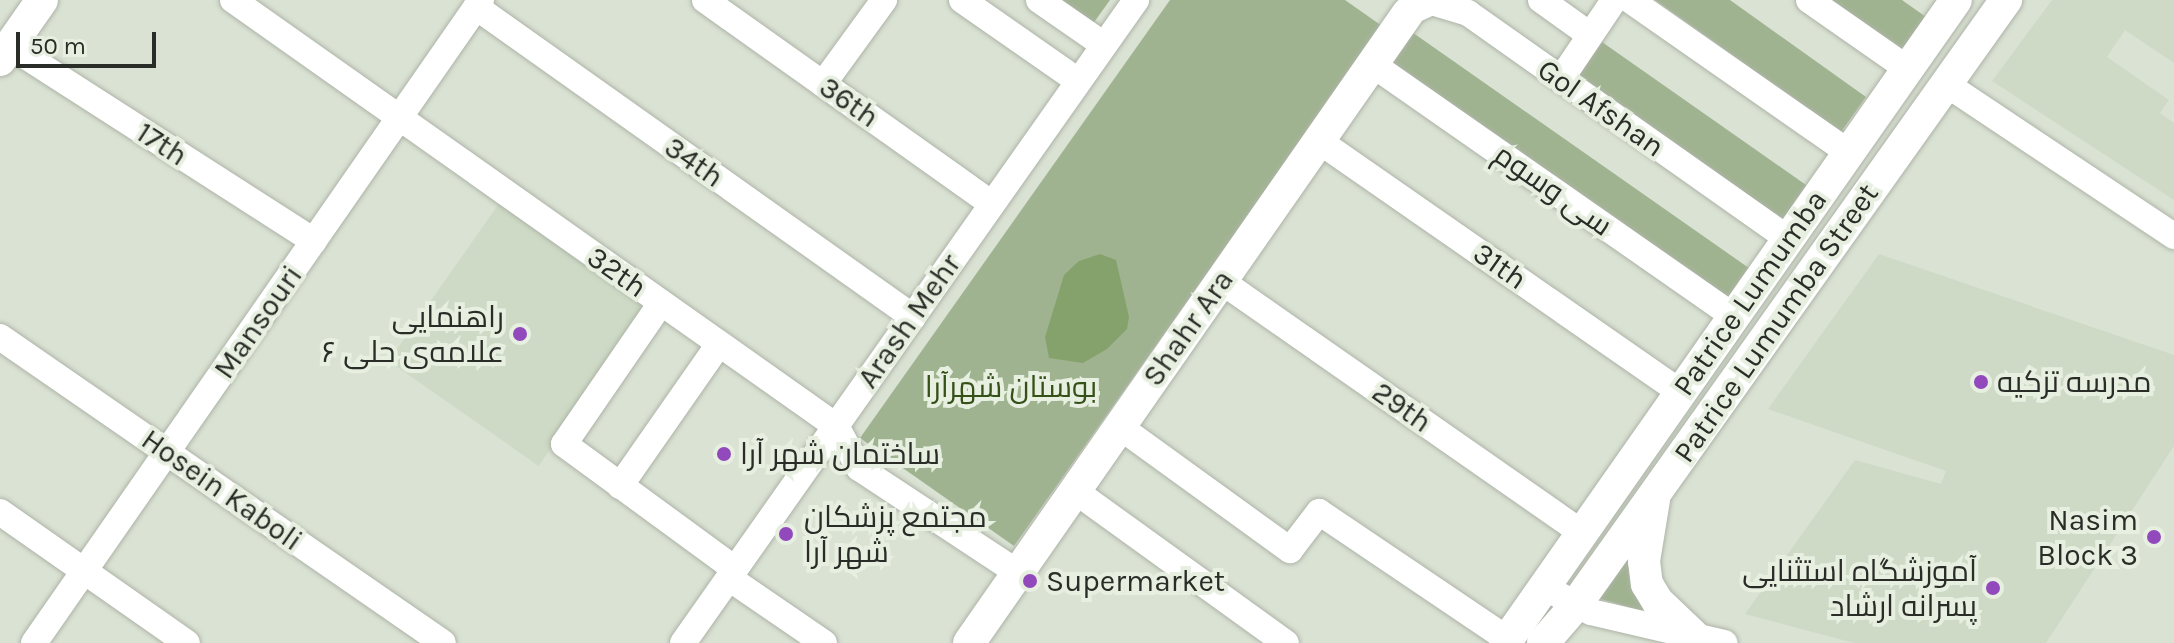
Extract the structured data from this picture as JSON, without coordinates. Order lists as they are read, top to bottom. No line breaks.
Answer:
{"streets":{"main road":["Patrice Lumumba","Patrice Lumumba Street","Shahr Ara"],"street":["36th","Gol Afshan","17th","34th","سی وسوم","31th","32th","Arash Mehr","Mansouri","29th","Hosein Kaboli"]},"crossings":[["36th","Arash Mehr"],["Gol Afshan","Patrice Lumumba"],["Gol Afshan","Shahr Ara"],["17th","Mansouri"],["34th","Arash Mehr"],["34th","Mansouri"],["سی وسوم","Patrice Lumumba"],["سی وسوم","Shahr Ara"],["31th","Patrice Lumumba"],["31th","Shahr Ara"],["32th","Arash Mehr"],["32th","Mansouri"],["Patrice Lumumba","29th"],["Mansouri","Hosein Kaboli"],["Shahr Ara","29th"]],"parks":["بوستان شهرآرا"],"places":["راهنمایی علامه‌ی حلی ۶","مدرسه تزکیه","ساختمان شهر آرا","مجتمع پزشکان شهر آرا","Nasim Block 3","Supermarket","آموزشگاه استثنایی پسرانه ارشاد"],"scale_bar":"50 m"}
